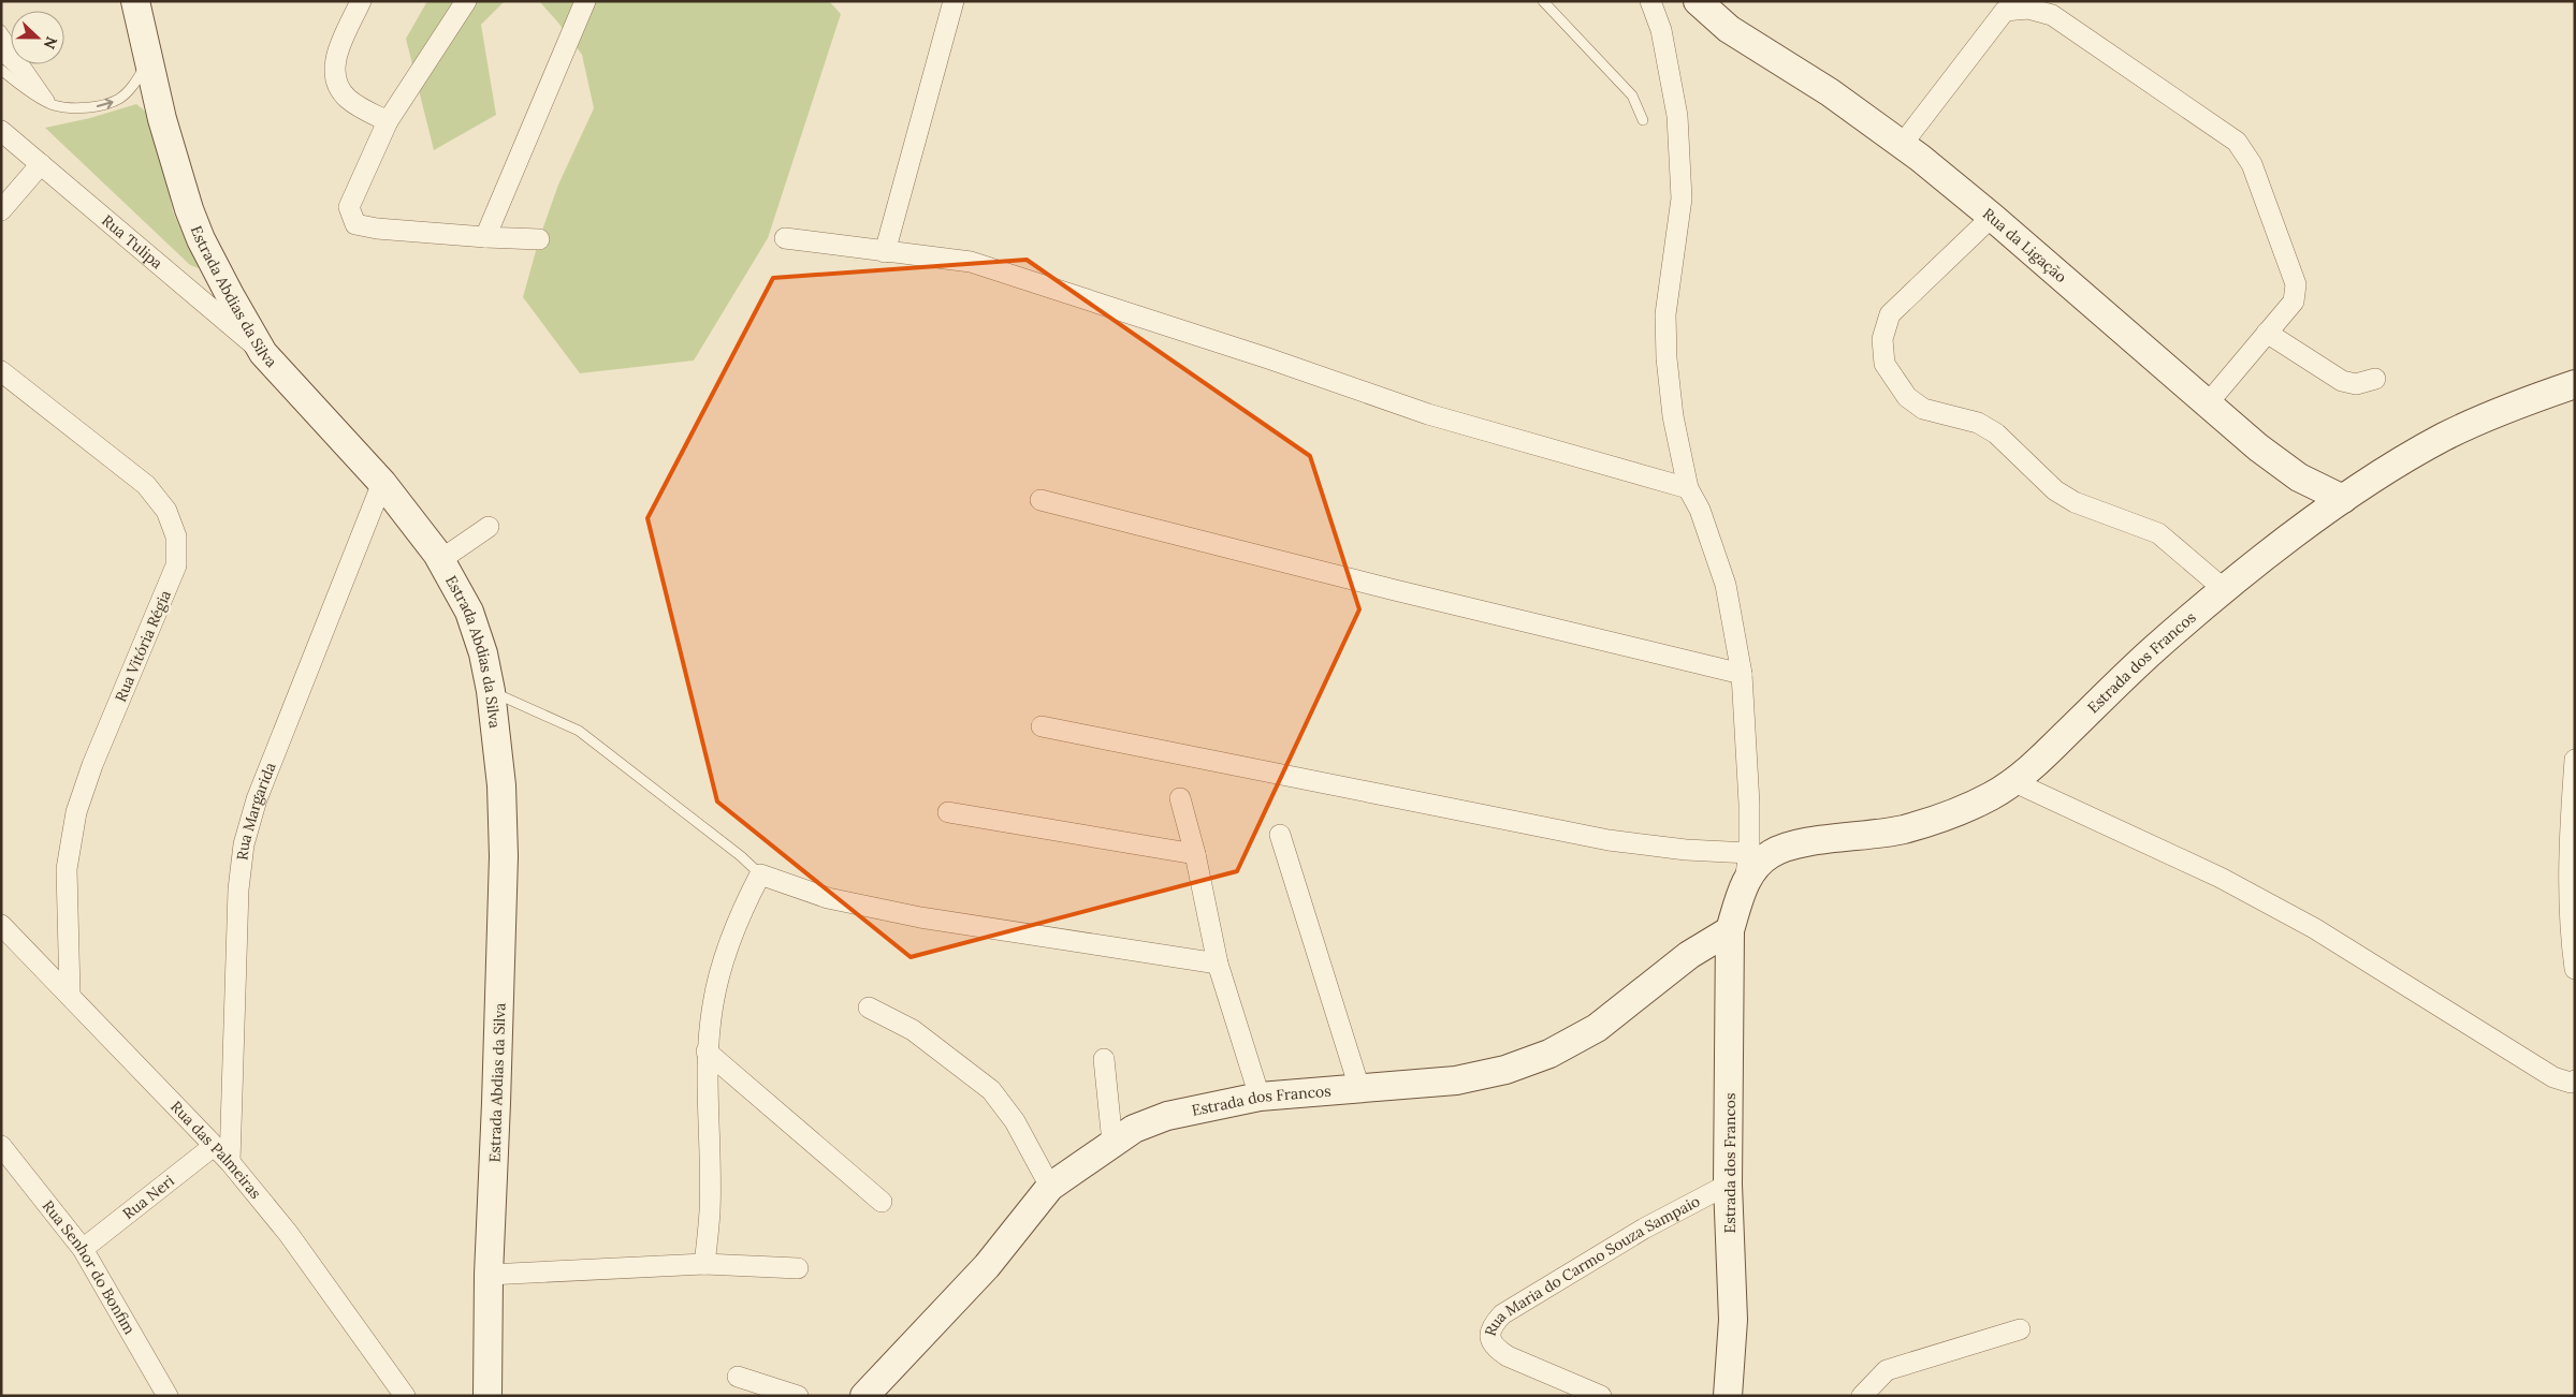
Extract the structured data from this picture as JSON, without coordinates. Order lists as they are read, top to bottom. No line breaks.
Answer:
{"streets":{"street":["Rua Tulipa","Rua da Ligação","Estrada Abdias da Silva","Rua Vitória Régia","Estrada dos Francos","Rua Margarida","Rua das Palmeiras","Rua Neri","Rua Senhor do Bonfim","Rua Maria do Carmo Souza Sampaio"]},"crossings":[["Rua Tulipa","Estrada Abdias da Silva"],["Rua da Ligação","Estrada dos Francos"],["Estrada Abdias da Silva","Rua Margarida"],["Rua Vitória Régia","Rua das Palmeiras"],["Estrada dos Francos","Rua Maria do Carmo Souza Sampaio"],["Rua Margarida","Rua das Palmeiras"],["Rua das Palmeiras","Rua Neri"],["Rua Neri","Rua Senhor do Bonfim"]],"north":"right"}
